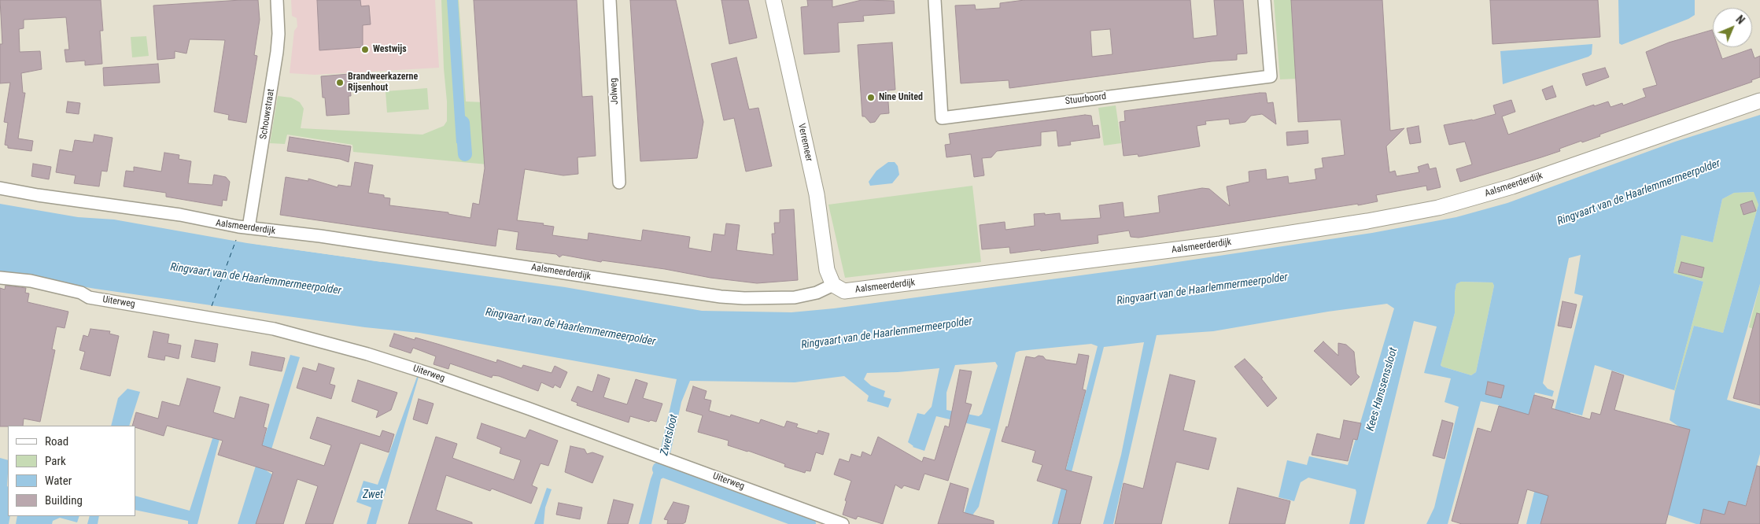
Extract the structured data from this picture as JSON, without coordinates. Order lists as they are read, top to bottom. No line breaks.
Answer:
{"streets":{"street":["Jolweg","Stuurboord","Schouwstraat","Verremeer","Aalsmeerderdijk","Uiterweg"]},"crossings":[["Schouwstraat","Aalsmeerderdijk"],["Verremeer","Aalsmeerderdijk"]],"water":["Ringvaart van de Haarlemmermeerpolder","Kees Hanssenssloot","Zwetsloot","Zwet"],"places":["Westwijs","Brandweerkazerne Rijsenhout","Nine United"],"legend":["Road","Park","Water","Building"],"north":"top right"}
